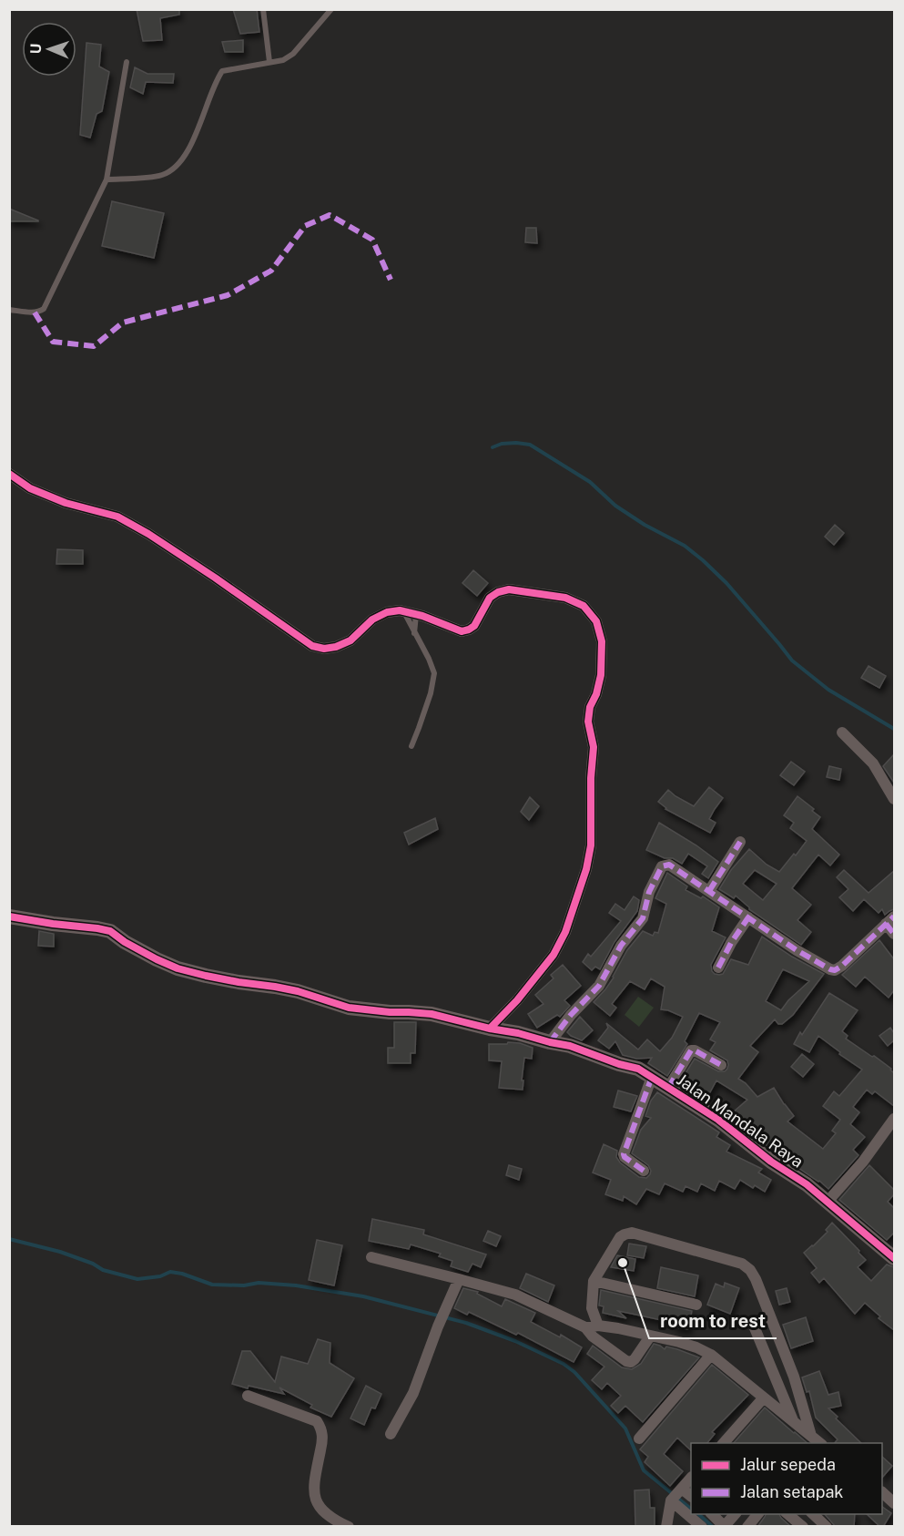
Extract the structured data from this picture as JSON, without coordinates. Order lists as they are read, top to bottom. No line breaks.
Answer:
{"streets":{"street":["Jalan Mandala Raya"]},"places":["room to rest"],"legend":["Jalur sepeda","Jalan setapak"],"north":"left"}
